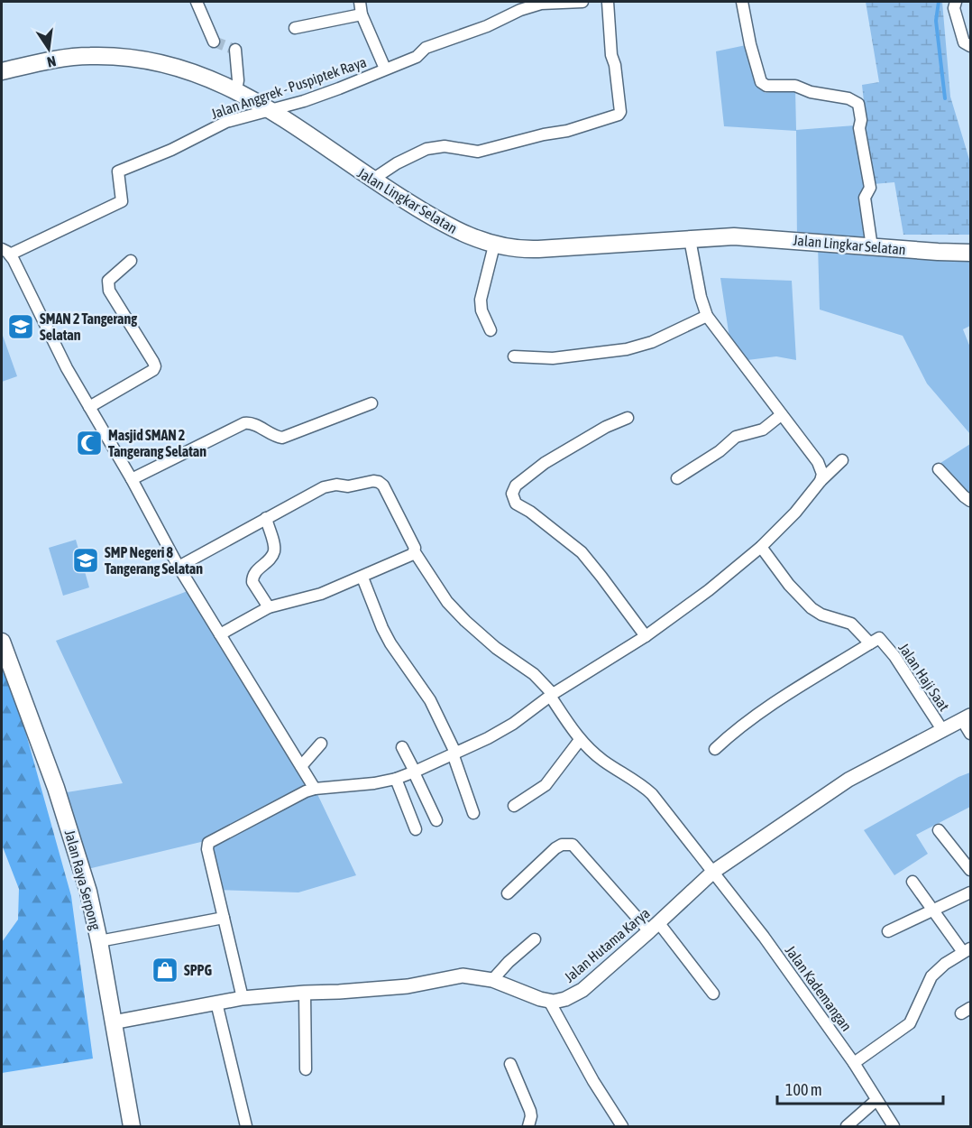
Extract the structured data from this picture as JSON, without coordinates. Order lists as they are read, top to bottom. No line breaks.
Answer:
{"streets":{"main road":["Jalan Lingkar Selatan","Jalan Raya Serpong"],"street":["Jalan Anggrek - Puspiptek Raya","Jalan Haji Saat","Jalan Hutama Karya","Jalan Kademangan"]},"crossings":[["Jalan Anggrek - Puspiptek Raya","Jalan Lingkar Selatan"],["Jalan Haji Saat","Jalan Hutama Karya"],["Jalan Hutama Karya","Jalan Kademangan"]],"places":{"school or university":["SMAN 2 Tangerang Selatan","SMP Negeri 8 Tangerang Selatan"],"mosque":["Masjid SMAN 2 Tangerang Selatan"],"shop":["SPPG"]},"scale_bar":"100 m","north":"bottom"}
